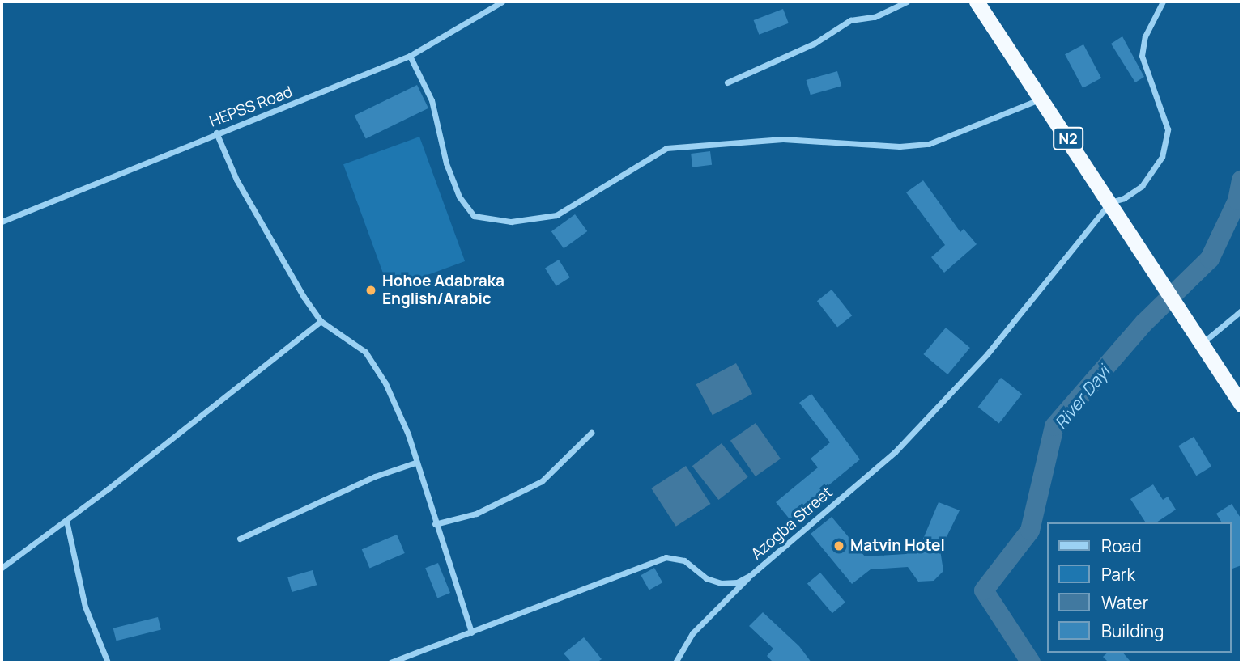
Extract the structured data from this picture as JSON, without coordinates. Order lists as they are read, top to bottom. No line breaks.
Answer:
{"streets":{"highway":["N2"],"street":["HEPSS Road","Azogba Street"]},"crossings":[["N2","Azogba Street"]],"water":["River Dayi"],"places":["Hohoe Adabraka English/Arabic","Matvin Hotel"],"legend":["Road","Park","Water","Building"]}
